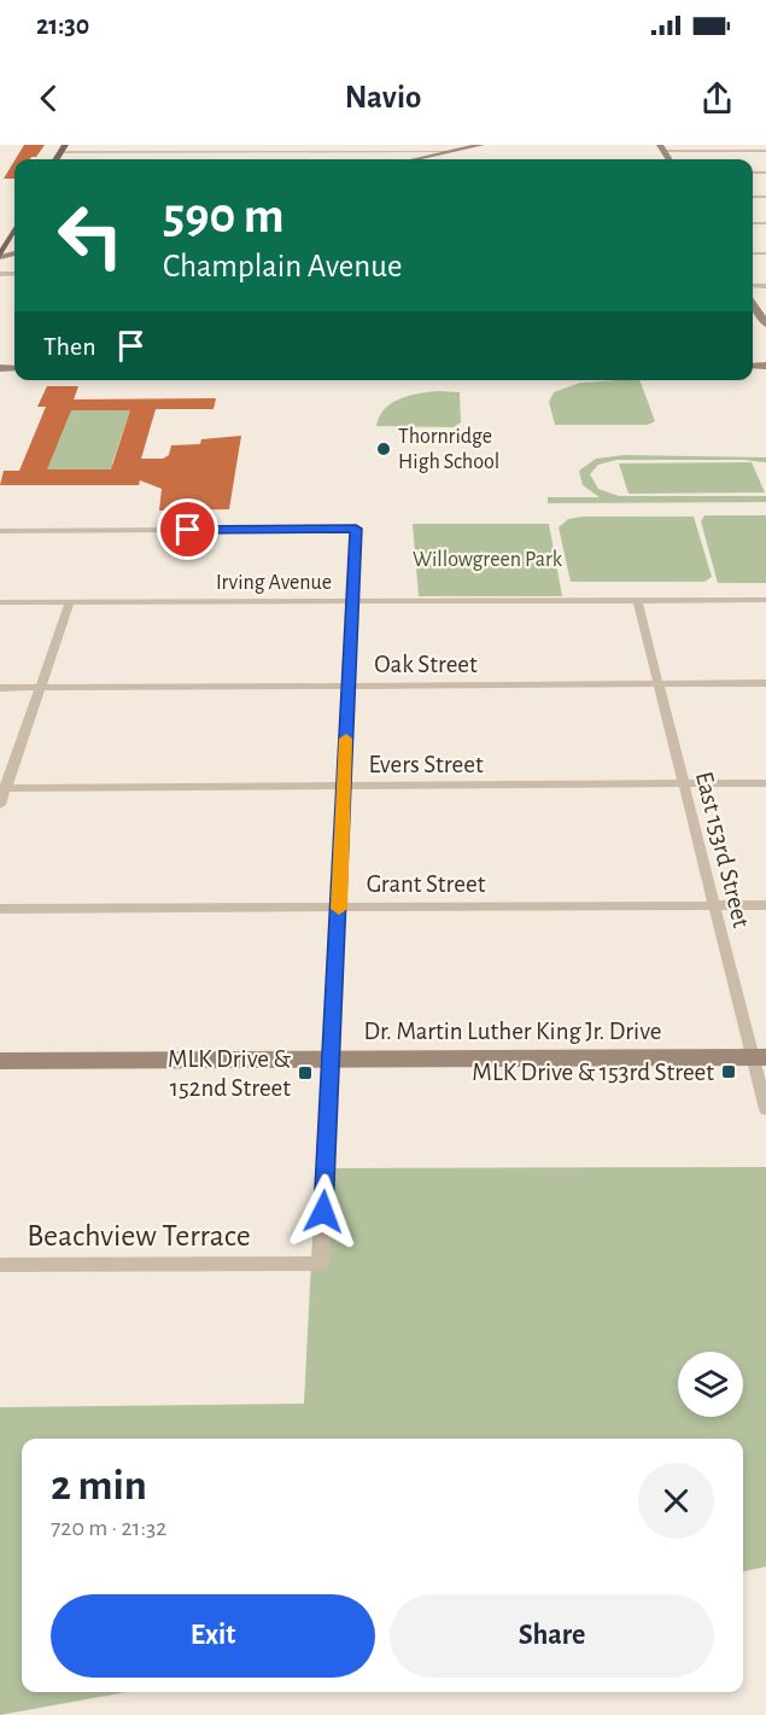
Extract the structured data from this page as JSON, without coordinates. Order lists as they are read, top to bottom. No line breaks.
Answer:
{"streets":{"street":["Irving Avenue","Oak Street","Evers Street","East 153rd Street","Grant Street","Dr. Martin Luther King Jr. Drive","Beachview Terrace"]},"crossings":[["Irving Avenue","East 153rd Street"],["Oak Street","East 153rd Street"],["Evers Street","East 153rd Street"],["East 153rd Street","Grant Street"],["East 153rd Street","Dr. Martin Luther King Jr. Drive"],["Dr. Martin Luther King Jr. Drive","Beachview Terrace"]],"parks":["Willowgreen Park"],"places":{"other":["Thornridge High School"],"transit":["MLK Drive & 153rd Street","MLK Drive & 152nd Street"]},"page":{"status":"21:30","header":"Navio","turn":["590 m","Champlain Avenue"],"then":"Then","heading":["2 min","720 m · 21:32"],"buttons":["Exit","Share"]}}
